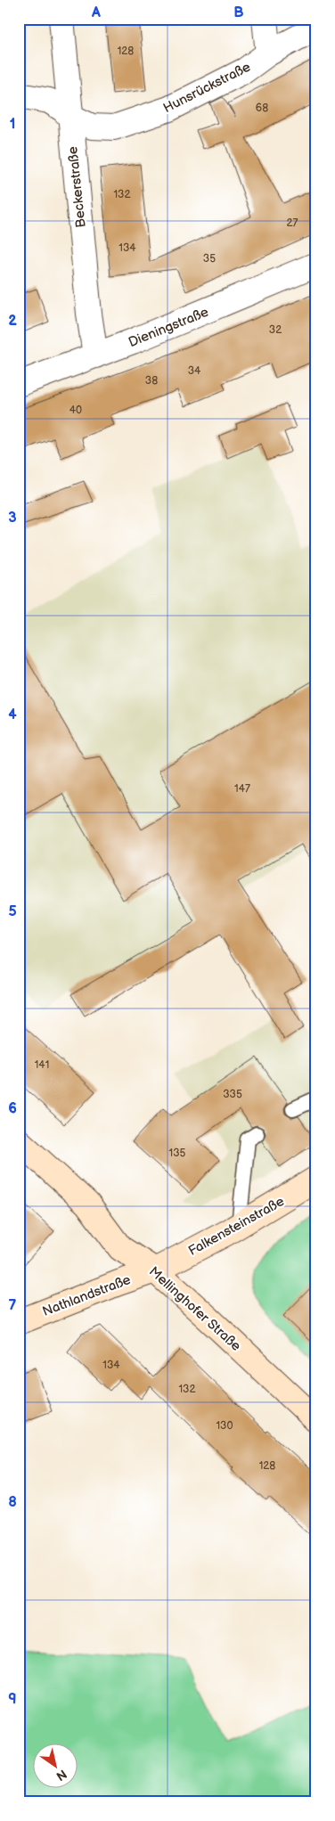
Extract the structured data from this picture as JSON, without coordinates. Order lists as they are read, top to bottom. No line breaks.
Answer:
{"streets":{"main road":["Falkensteinstraße","Nathlandstraße","Mellinghofer Straße"],"street":["Hunsrückstraße","Beckerstraße","Dieningstraße"]},"crossings":[["Hunsrückstraße","Beckerstraße"],["Beckerstraße","Dieningstraße"],["Falkensteinstraße","Nathlandstraße"],["Falkensteinstraße","Mellinghofer Straße"],["Nathlandstraße","Mellinghofer Straße"]],"house_numbers":["128","68","132","27","134","35","32","34","38","40","147","141","335","135","134","132","130","128"],"north":"bottom right","grid":{"columns":["A","B"],"rows":["1","2","3","4","5","6","7","8","9"]}}
